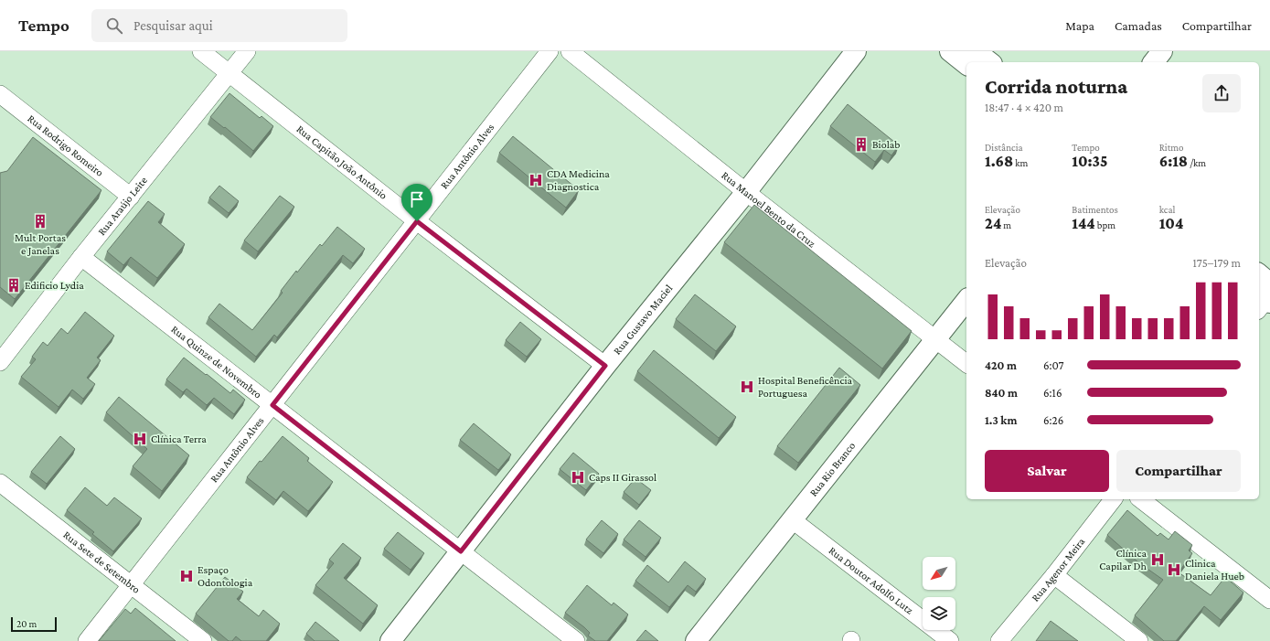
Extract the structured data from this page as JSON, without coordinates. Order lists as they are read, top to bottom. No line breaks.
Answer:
{"streets":{"street":["Rua Rodrigo Romeiro","Rua Antônio Alves","Rua Capitão João Antônio","Rua Araújo Leite","Rua Manoel Bento da Cruz","Rua Gustavo Maciel","Rua Quinze de Novembro","Rua Rio Branco","Rua Sete de Setembro","Rua Agenor Meira","Rua Doutor Adolfo Lutz"]},"crossings":[["Rua Rodrigo Romeiro","Rua Araújo Leite"],["Rua Antônio Alves","Rua Capitão João Antônio"],["Rua Antônio Alves","Rua Quinze de Novembro"],["Rua Antônio Alves","Rua Sete de Setembro"],["Rua Capitão João Antônio","Rua Araújo Leite"],["Rua Capitão João Antônio","Rua Gustavo Maciel"],["Rua Araújo Leite","Rua Quinze de Novembro"],["Rua Manoel Bento da Cruz","Rua Gustavo Maciel"],["Rua Manoel Bento da Cruz","Rua Rio Branco"],["Rua Gustavo Maciel","Rua Quinze de Novembro"],["Rua Rio Branco","Rua Doutor Adolfo Lutz"]],"places":{"building":["Biolab","Mult Portas e Janelas","Edificio Lydia"],"hospital":["CDA Medicina Diagnostica","Hospital Beneficência Portuguesa","Clínica Terra","Caps II Girassol","Clínica Capilar Dh","Clinica Daniela Hueb","Espaço Odontologia"]},"scale_bar":"20 m","north":"bottom left","page":{"header":"Tempo","search":"Pesquisar aqui","nav":["Mapa","Camadas","Compartilhar"],"heading":["Corrida noturna","18:47 · 4 × 420 m"],"stats":[["Distância","1.68 km"],["Tempo","10:35"],["Ritmo","6:18 /km"],["Elevação","24 m"],["Batimentos","144 bpm"],["kcal","104"]],"chart":["Elevação","175–179 m"],"list":[{"name":"420 m","note":"6:07"},{"name":"840 m","note":"6:16"},{"name":"1.3 km","note":"6:26"}],"buttons":["Salvar","Compartilhar"],"scale":"20 m"}}
